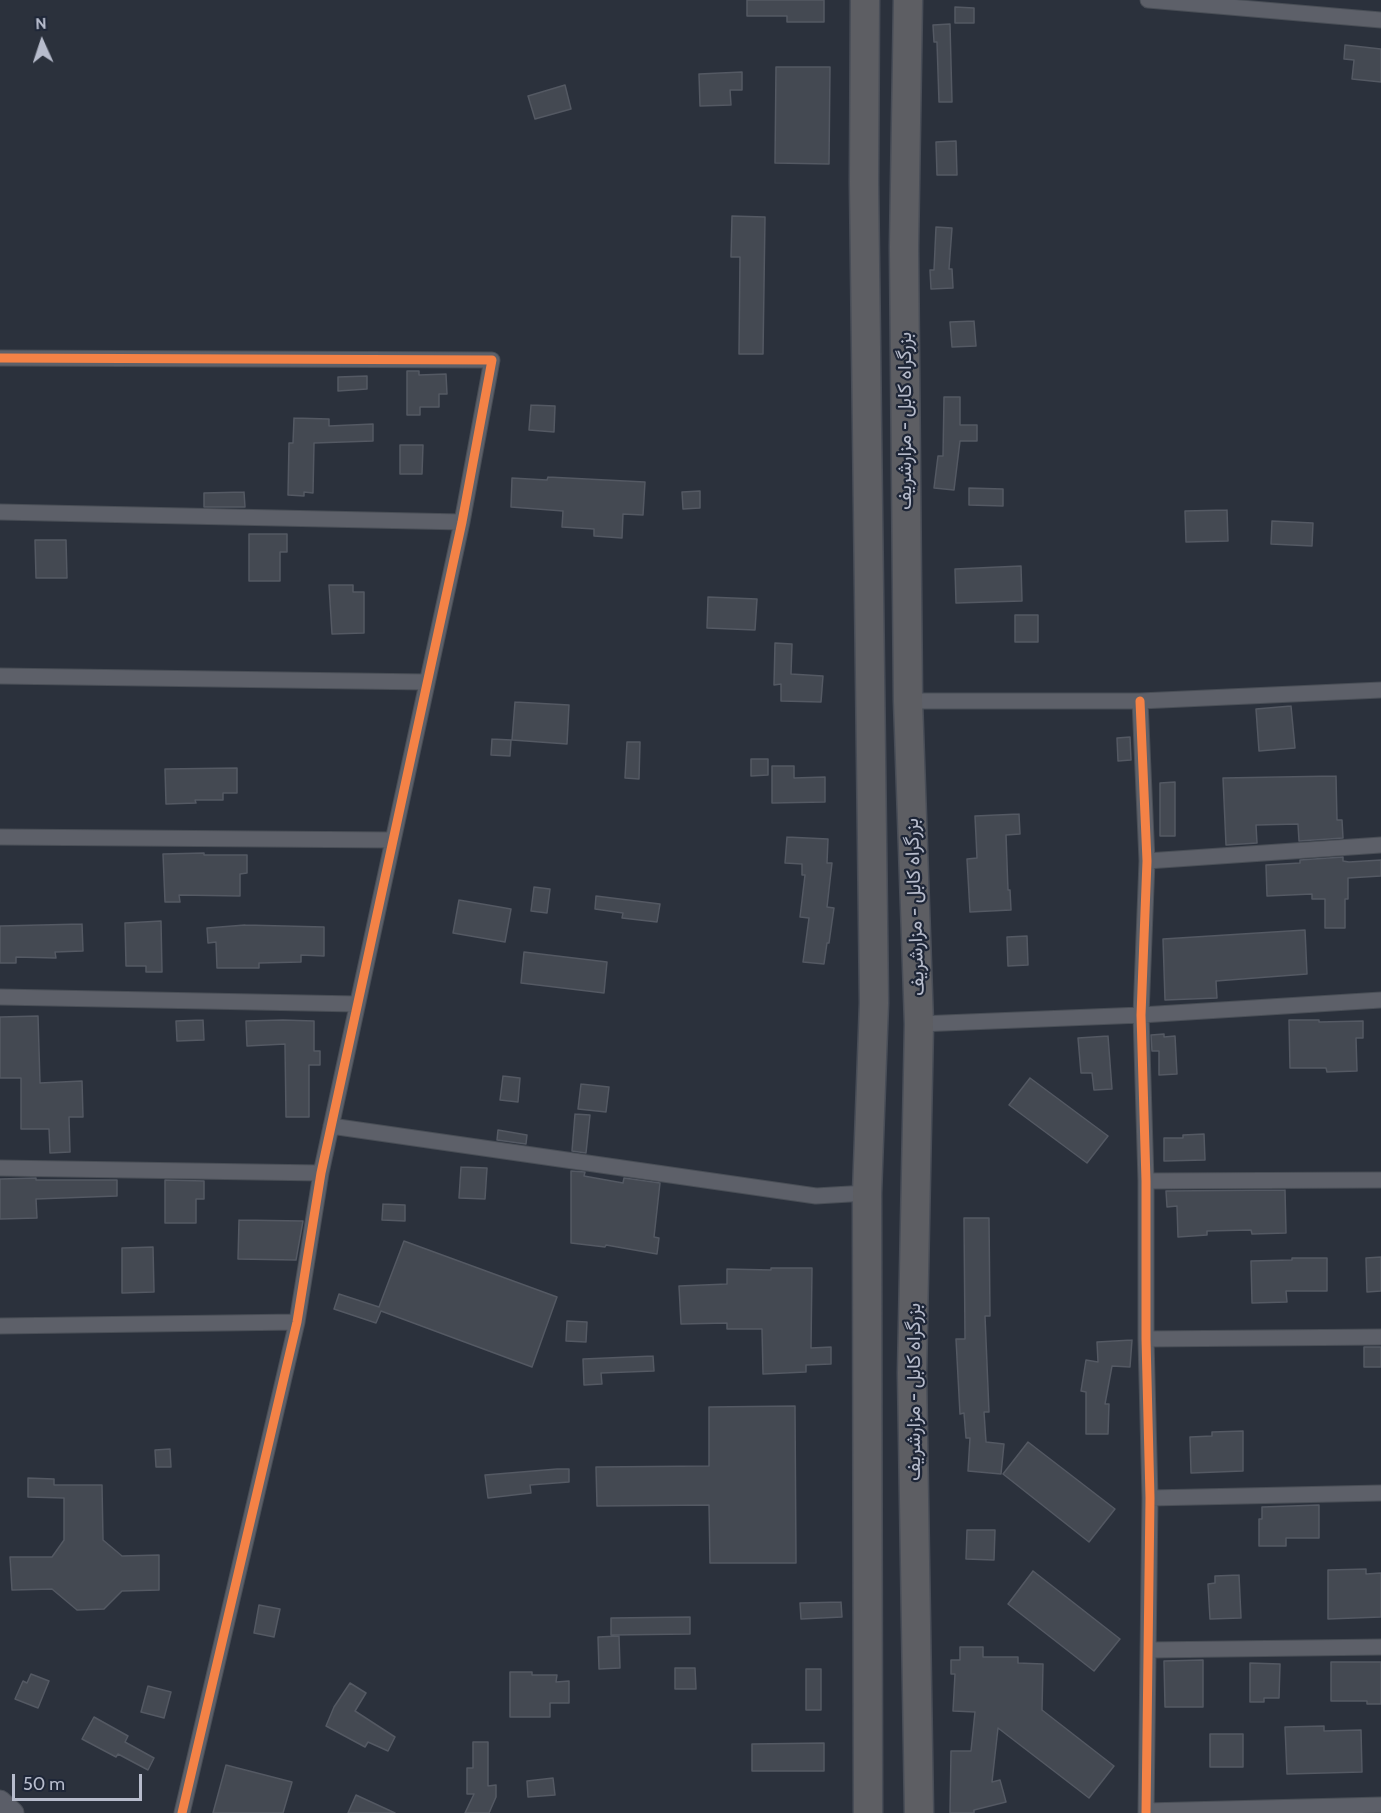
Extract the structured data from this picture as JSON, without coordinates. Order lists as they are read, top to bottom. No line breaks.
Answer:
{"streets":{"highway":["بزرگراه کابل - مزارشریف"]},"scale_bar":"50 m","north":"top"}
